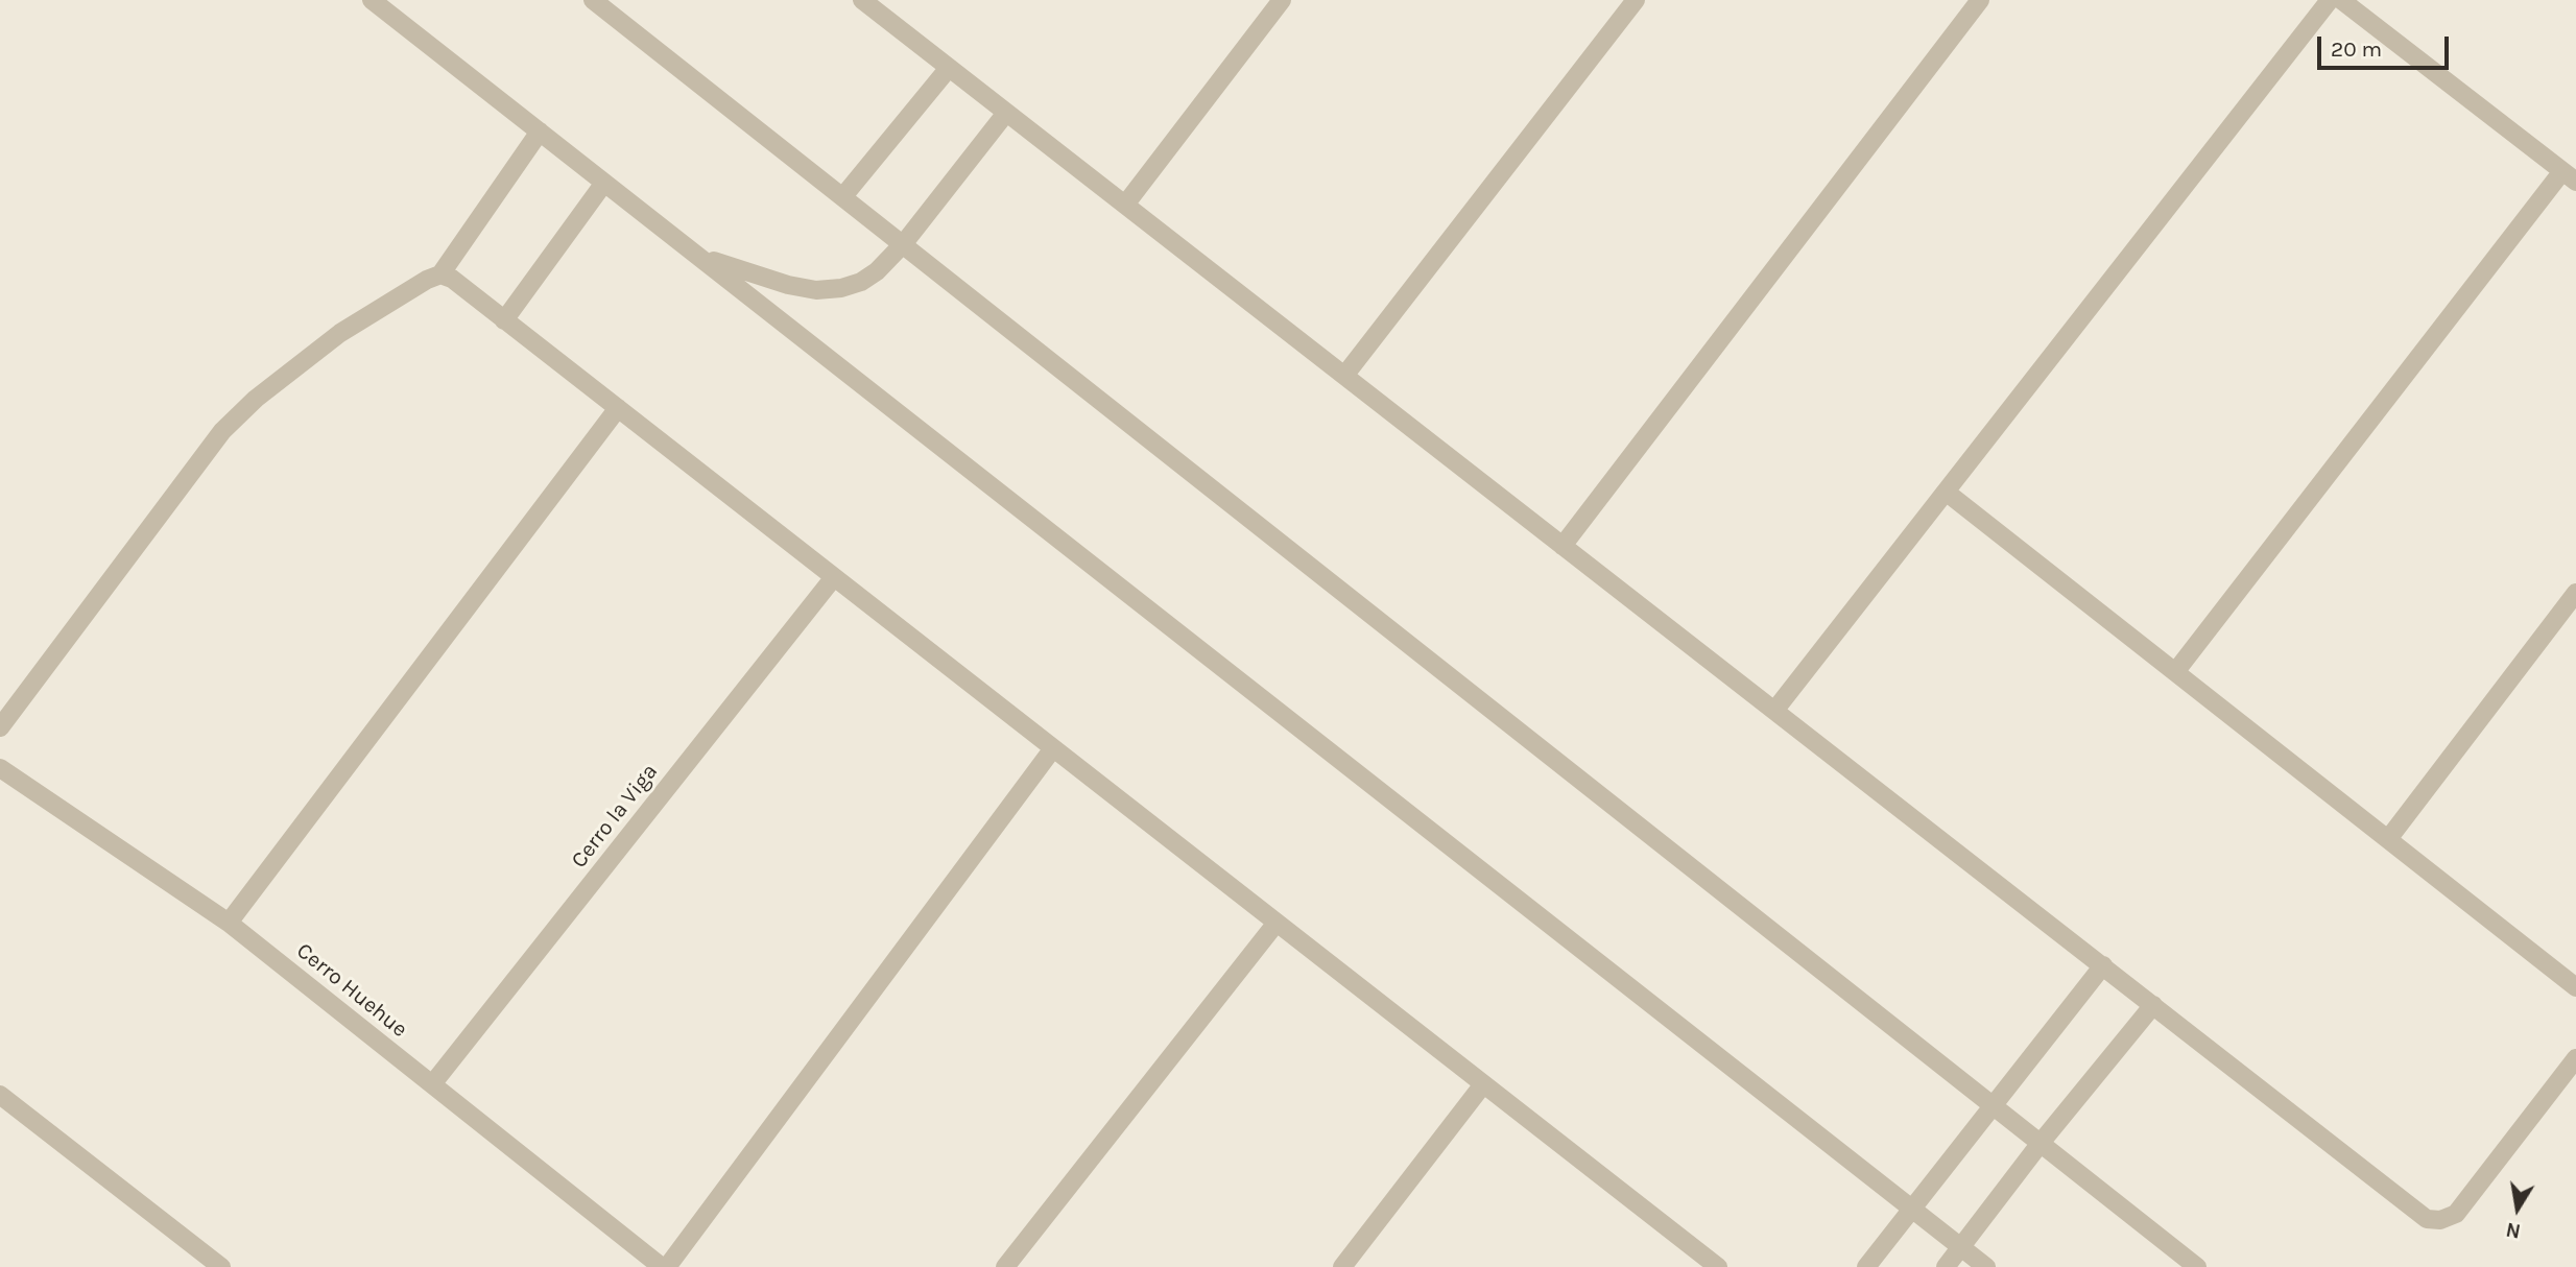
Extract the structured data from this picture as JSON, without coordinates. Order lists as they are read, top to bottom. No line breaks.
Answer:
{"streets":{"street":["Cerro la Viga","Cerro Huehue"]},"crossings":[["Cerro la Viga","Cerro Huehue"]],"scale_bar":"20 m","north":"bottom"}
